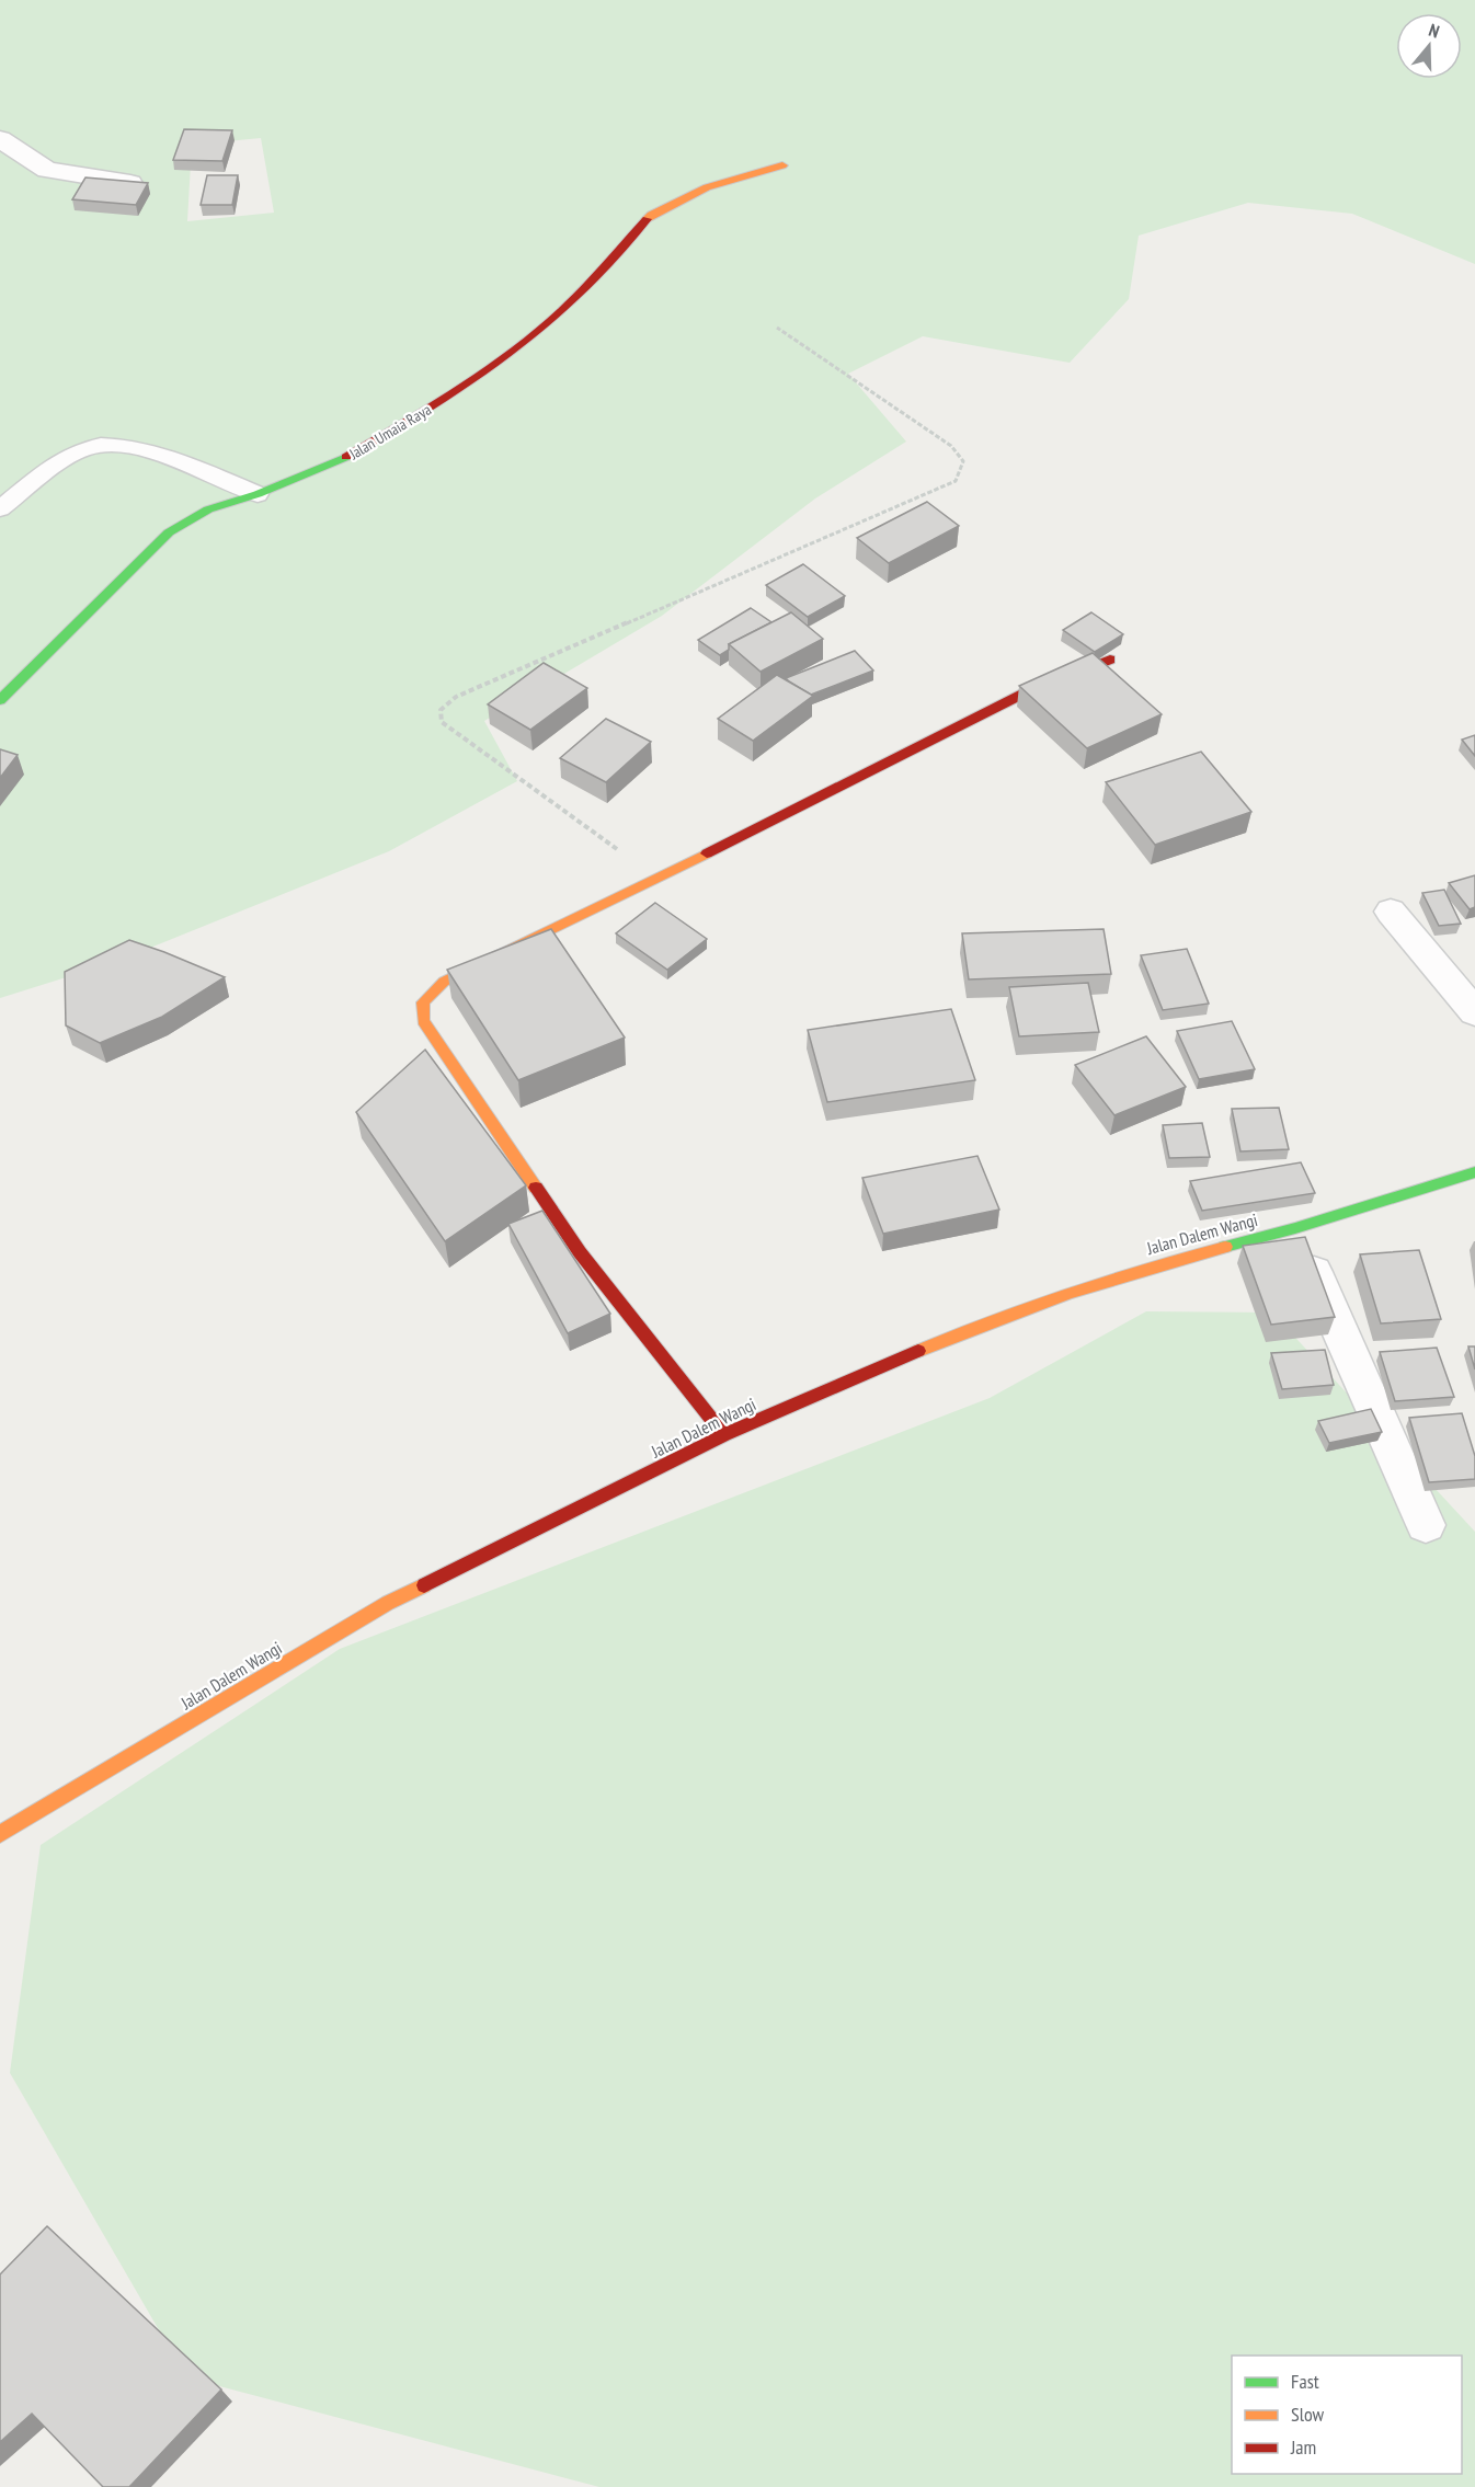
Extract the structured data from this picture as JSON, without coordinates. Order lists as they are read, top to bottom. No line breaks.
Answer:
{"streets":{"street":["Jalan Umaia Raya","Jalan Dalem Wangi"]},"legend":["Fast","Slow","Jam"],"north":"top"}
